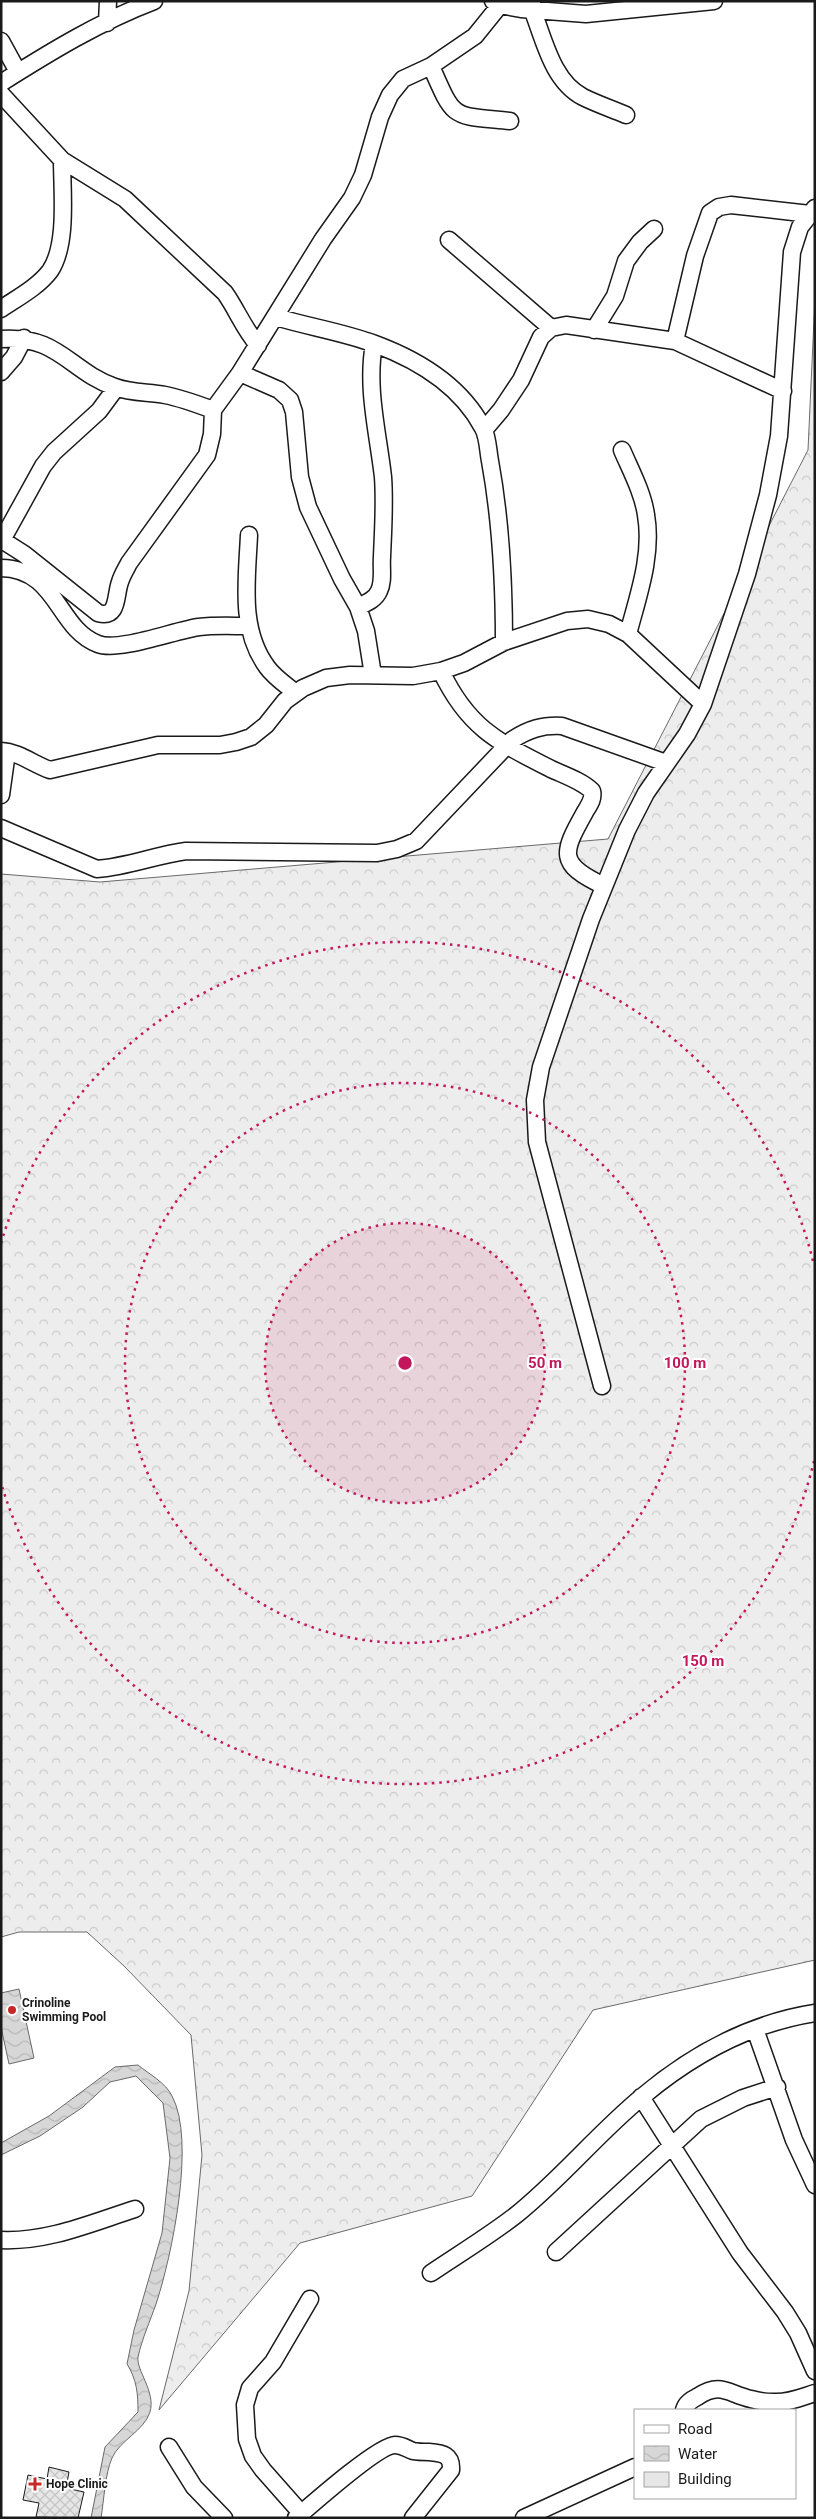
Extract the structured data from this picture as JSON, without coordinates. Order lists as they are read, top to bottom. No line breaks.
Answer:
{"places":{"other":["Crinoline Swimming Pool"],"health":["Hope Clinic"]},"legend":["Road","Water","Building"],"rings":["50 m","100 m","150 m"]}
